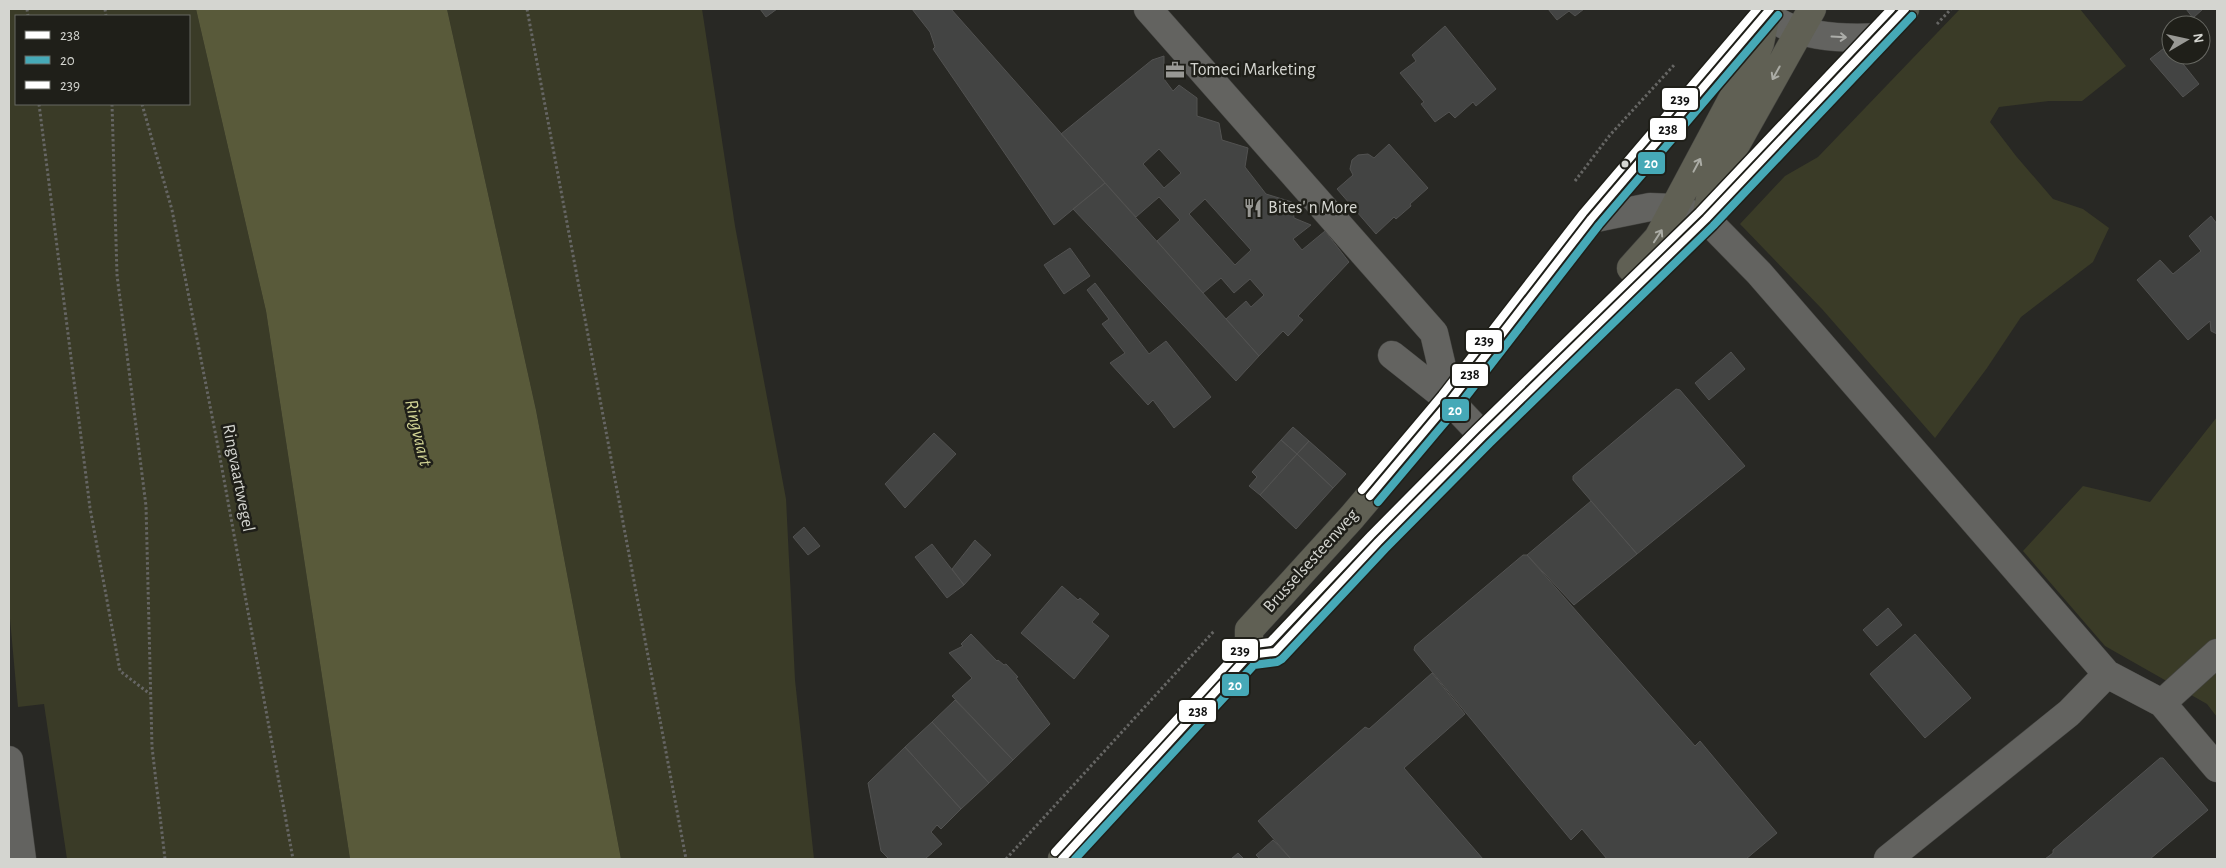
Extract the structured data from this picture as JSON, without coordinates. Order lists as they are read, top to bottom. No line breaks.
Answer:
{"streets":{"main road":["Brusselsesteenweg"],"path":["Ringvaartwegel"]},"water":["Ringvaart"],"places":{"office":["Tomeci Marketing"],"restaurant":["Bites' n More"]},"lines":["transit line 238","transit line 239","transit line 20"],"legend":["238","20","239"],"north":"right"}
